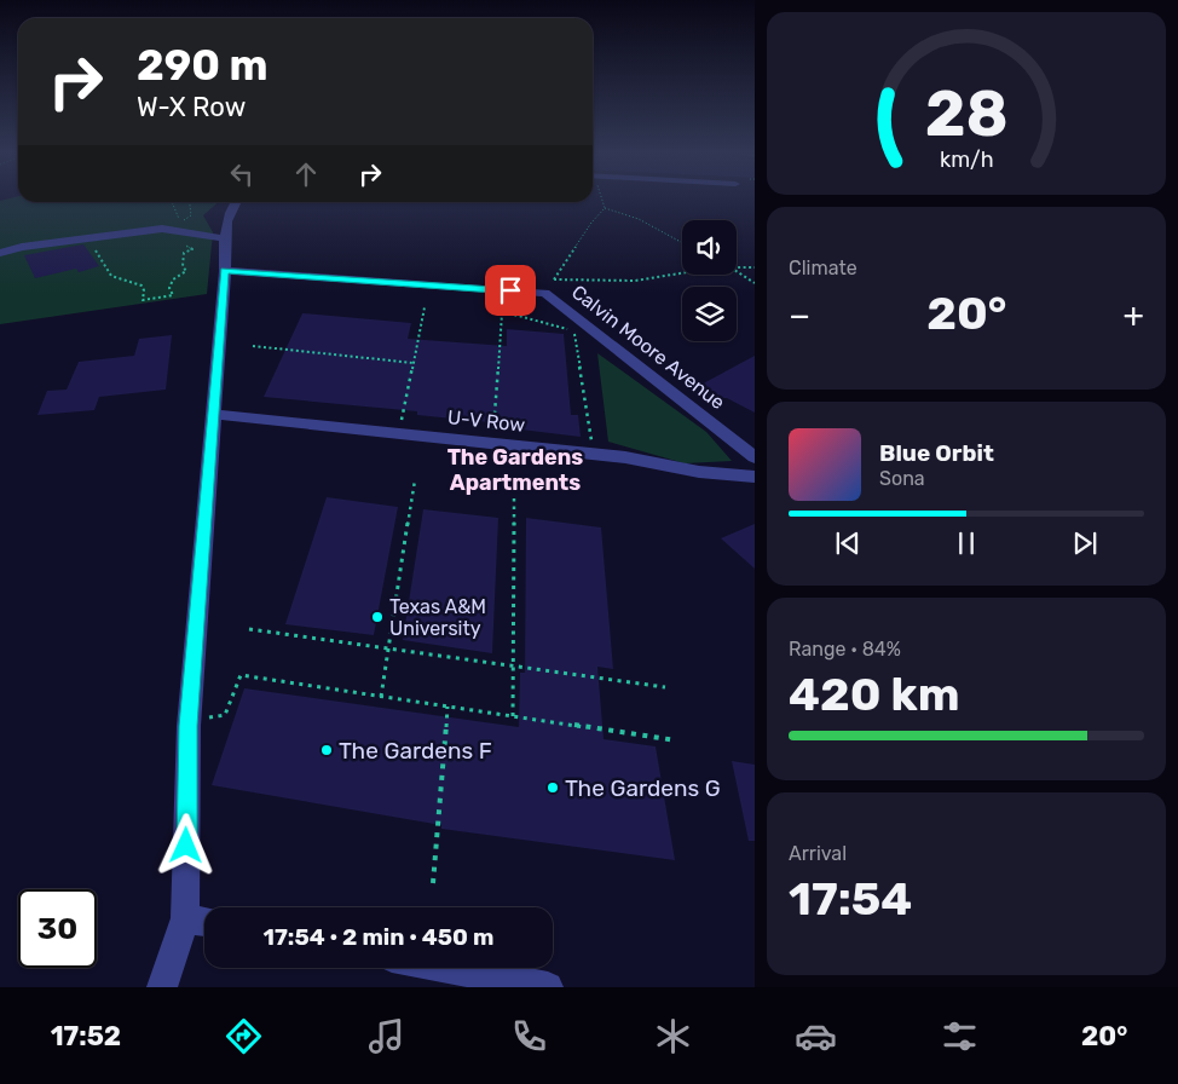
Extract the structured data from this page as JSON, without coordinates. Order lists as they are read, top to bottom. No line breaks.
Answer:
{"streets":{"street":["Calvin Moore Avenue","U-V Row"]},"districts":["The Gardens Apartments"],"places":["Texas A&M University","The Gardens F","The Gardens G"],"page":{"turn":["290 m","W-X Row"],"tile":["Climate",["Range · 84%","420 km"],["Arrival","17:54"]],"heat":["−","20°","+"],"song":["Blue Orbit","Sona"],"limit":"30","trip":"17:54 · 2 min · 450 m","tabs":["17:52","20°"],"gauge":["28","km/h"]}}
